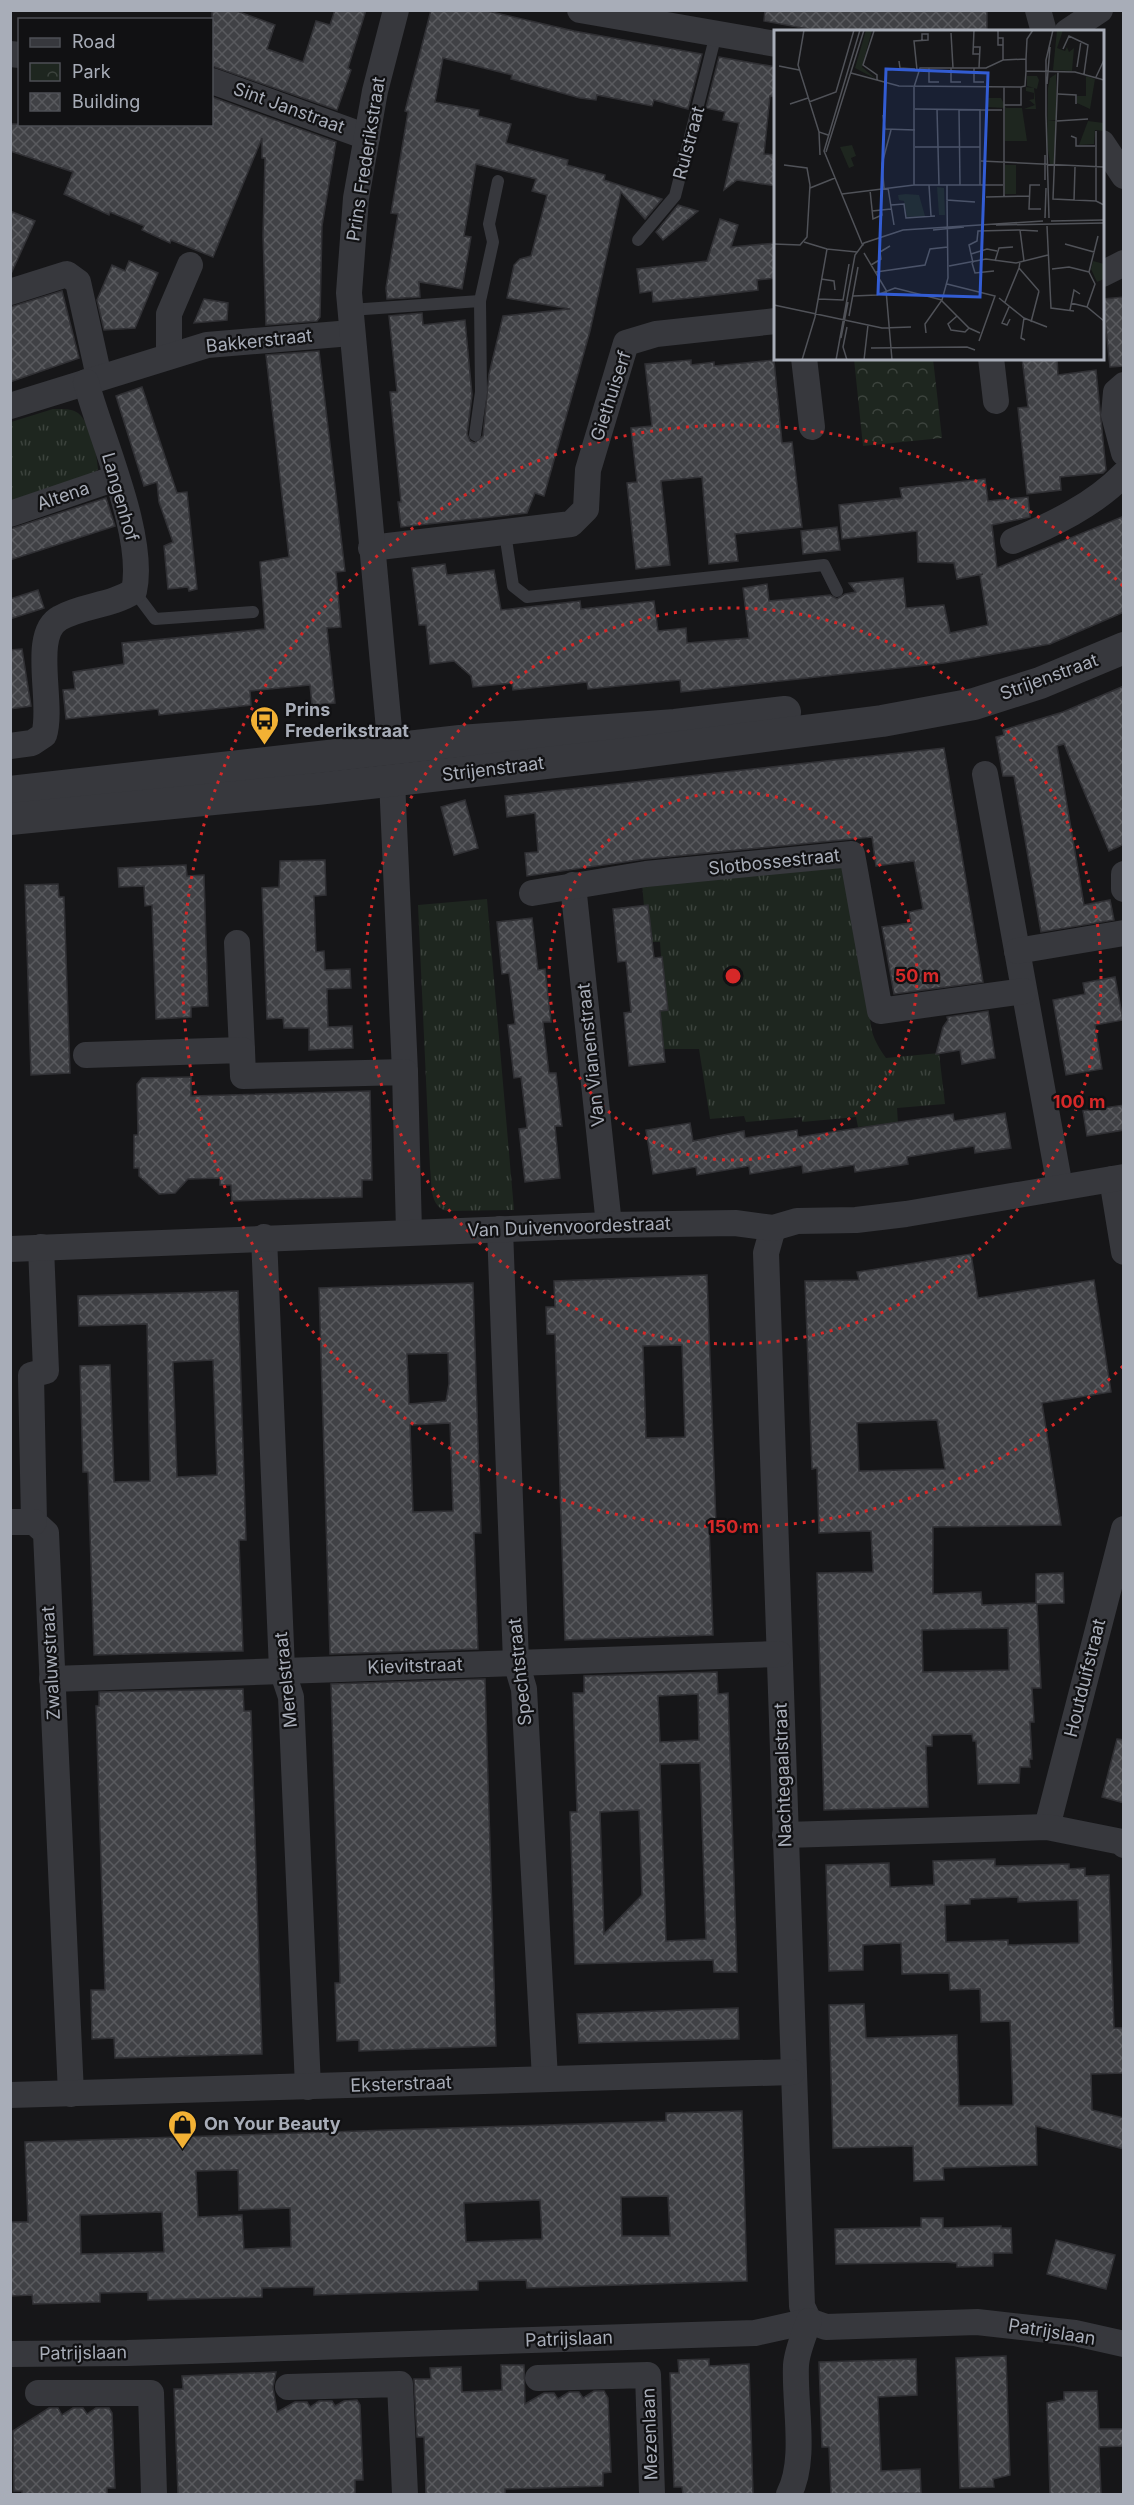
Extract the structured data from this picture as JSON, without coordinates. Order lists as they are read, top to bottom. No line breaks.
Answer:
{"streets":{"street":["Sint Janstraat","Prins Frederikstraat","Bakkerstraat","Giethuiserf","Altena","Langenhof","Strijenstraat","Slotbossestraat","Van Vianenstraat","Van Duivenvoordestraat","Zwaluwstraat","Kievitstraat","Spechtstraat","Houtduifstraat","Merelstraat","Nachtegaalstraat","Eksterstraat","Patrijslaan","Mezenlaan"],"lane":["Rulstraat"]},"crossings":[["Sint Janstraat","Prins Frederikstraat"],["Prins Frederikstraat","Bakkerstraat"],["Prins Frederikstraat","Giethuiserf"],["Prins Frederikstraat","Strijenstraat"],["Prins Frederikstraat","Van Duivenvoordestraat"],["Bakkerstraat","Langenhof"],["Altena","Langenhof"],["Slotbossestraat","Van Vianenstraat"],["Van Vianenstraat","Van Duivenvoordestraat"],["Van Duivenvoordestraat","Zwaluwstraat"],["Van Duivenvoordestraat","Spechtstraat"],["Van Duivenvoordestraat","Merelstraat"],["Van Duivenvoordestraat","Nachtegaalstraat"],["Zwaluwstraat","Kievitstraat"],["Zwaluwstraat","Eksterstraat"],["Kievitstraat","Spechtstraat"],["Kievitstraat","Merelstraat"],["Kievitstraat","Nachtegaalstraat"],["Spechtstraat","Eksterstraat"],["Merelstraat","Eksterstraat"],["Nachtegaalstraat","Eksterstraat"],["Nachtegaalstraat","Patrijslaan"]],"places":{"bus stop":["Prins Frederikstraat"],"shop":["On Your Beauty"]},"legend":["Road","Park","Building"],"rings":["50 m","100 m","150 m"]}
